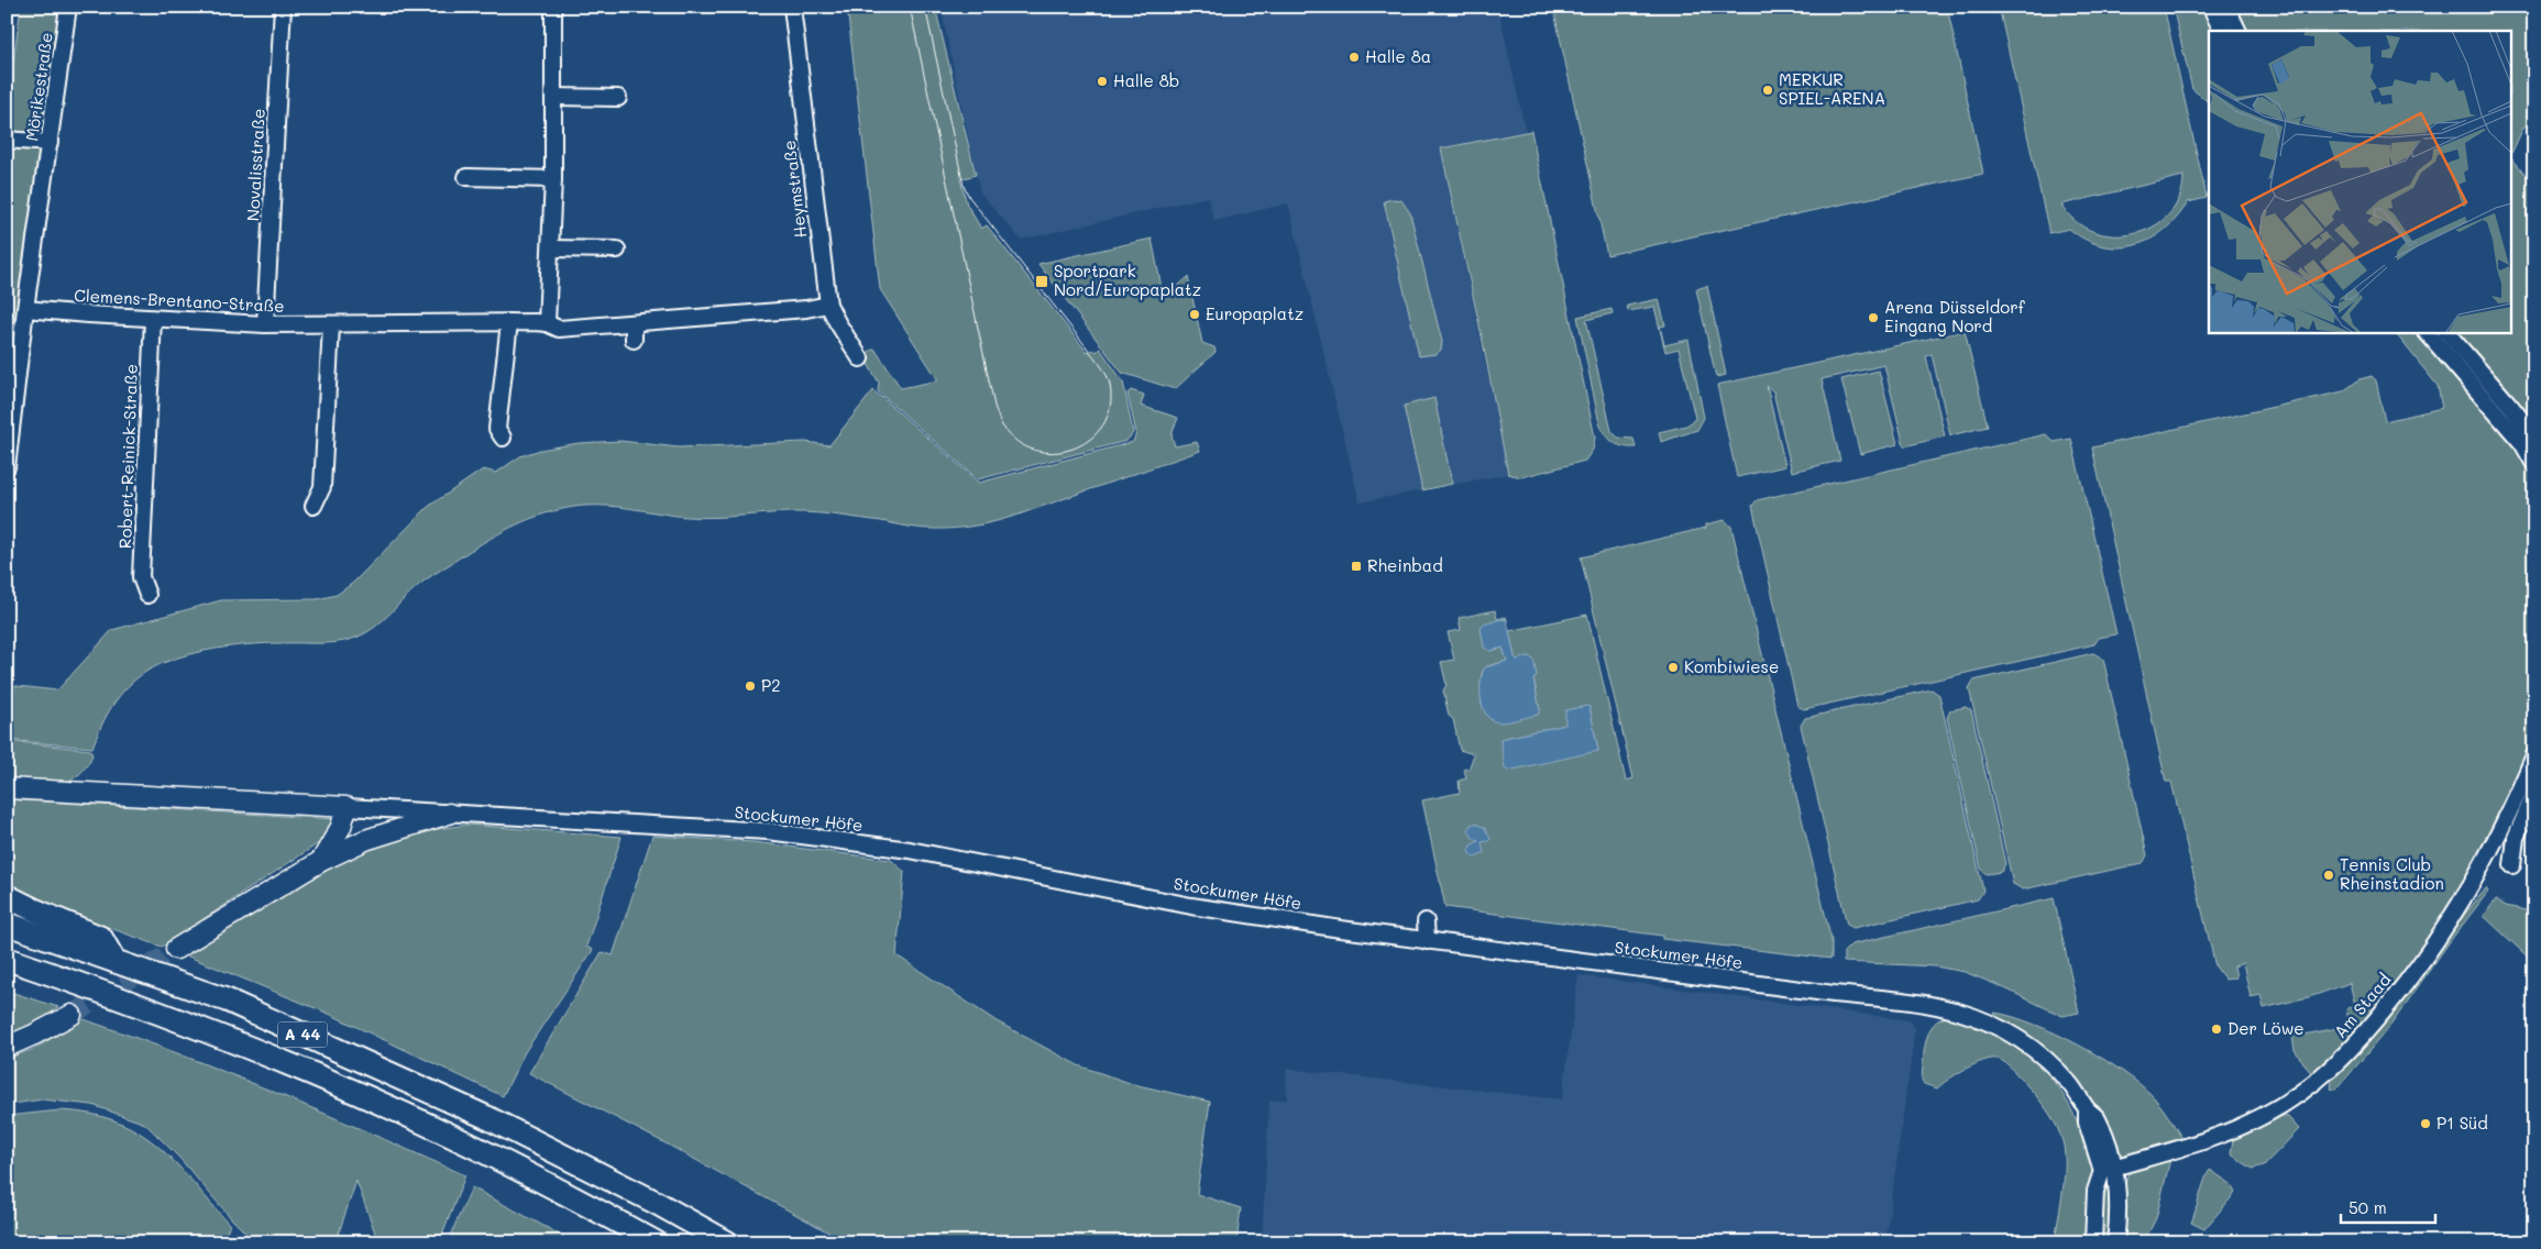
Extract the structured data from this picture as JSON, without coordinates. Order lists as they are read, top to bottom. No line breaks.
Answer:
{"streets":{"highway":["A 44"],"street":["Mörikestraße","Novalisstraße","Heymstraße","Clemens-Brentano-Straße","Robert-Reinick-Straße","Stockumer Höfe","Am Staad"]},"crossings":[["Mörikestraße","Clemens-Brentano-Straße"],["Novalisstraße","Clemens-Brentano-Straße"],["Heymstraße","Clemens-Brentano-Straße"],["Clemens-Brentano-Straße","Robert-Reinick-Straße"],["Stockumer Höfe","Am Staad"]],"places":{"other":["Halle 8a","Halle 8b","MERKUR SPIEL-ARENA","Europaplatz","Arena Düsseldorf Eingang Nord","Kombiwiese","P2","Tennis Club Rheinstadion","Der Löwe","P1 Süd"],"transit":["Sportpark Nord/Europaplatz","Rheinbad"]},"scale_bar":"50 m"}
